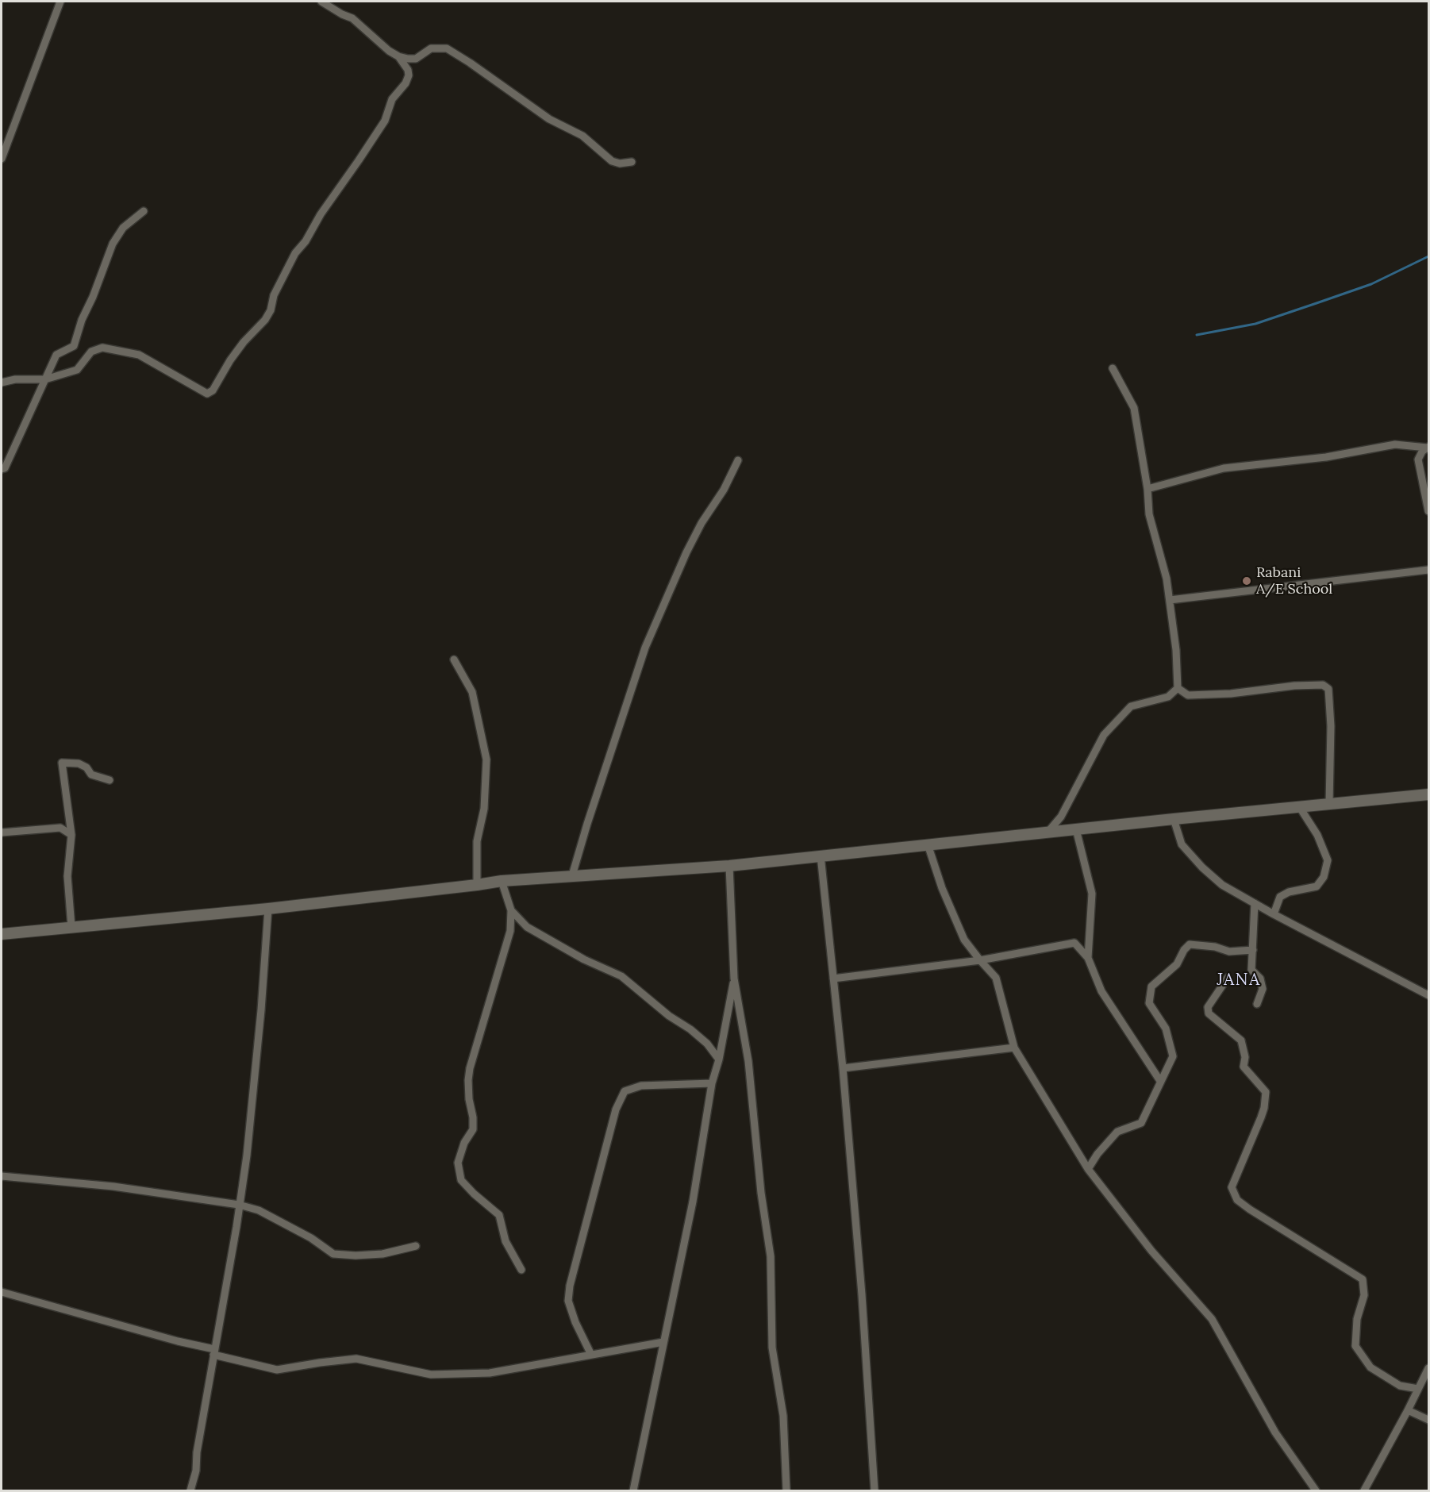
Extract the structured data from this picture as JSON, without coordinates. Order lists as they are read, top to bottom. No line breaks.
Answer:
{"districts":["JANA"],"places":["Rabani A/E School"]}
